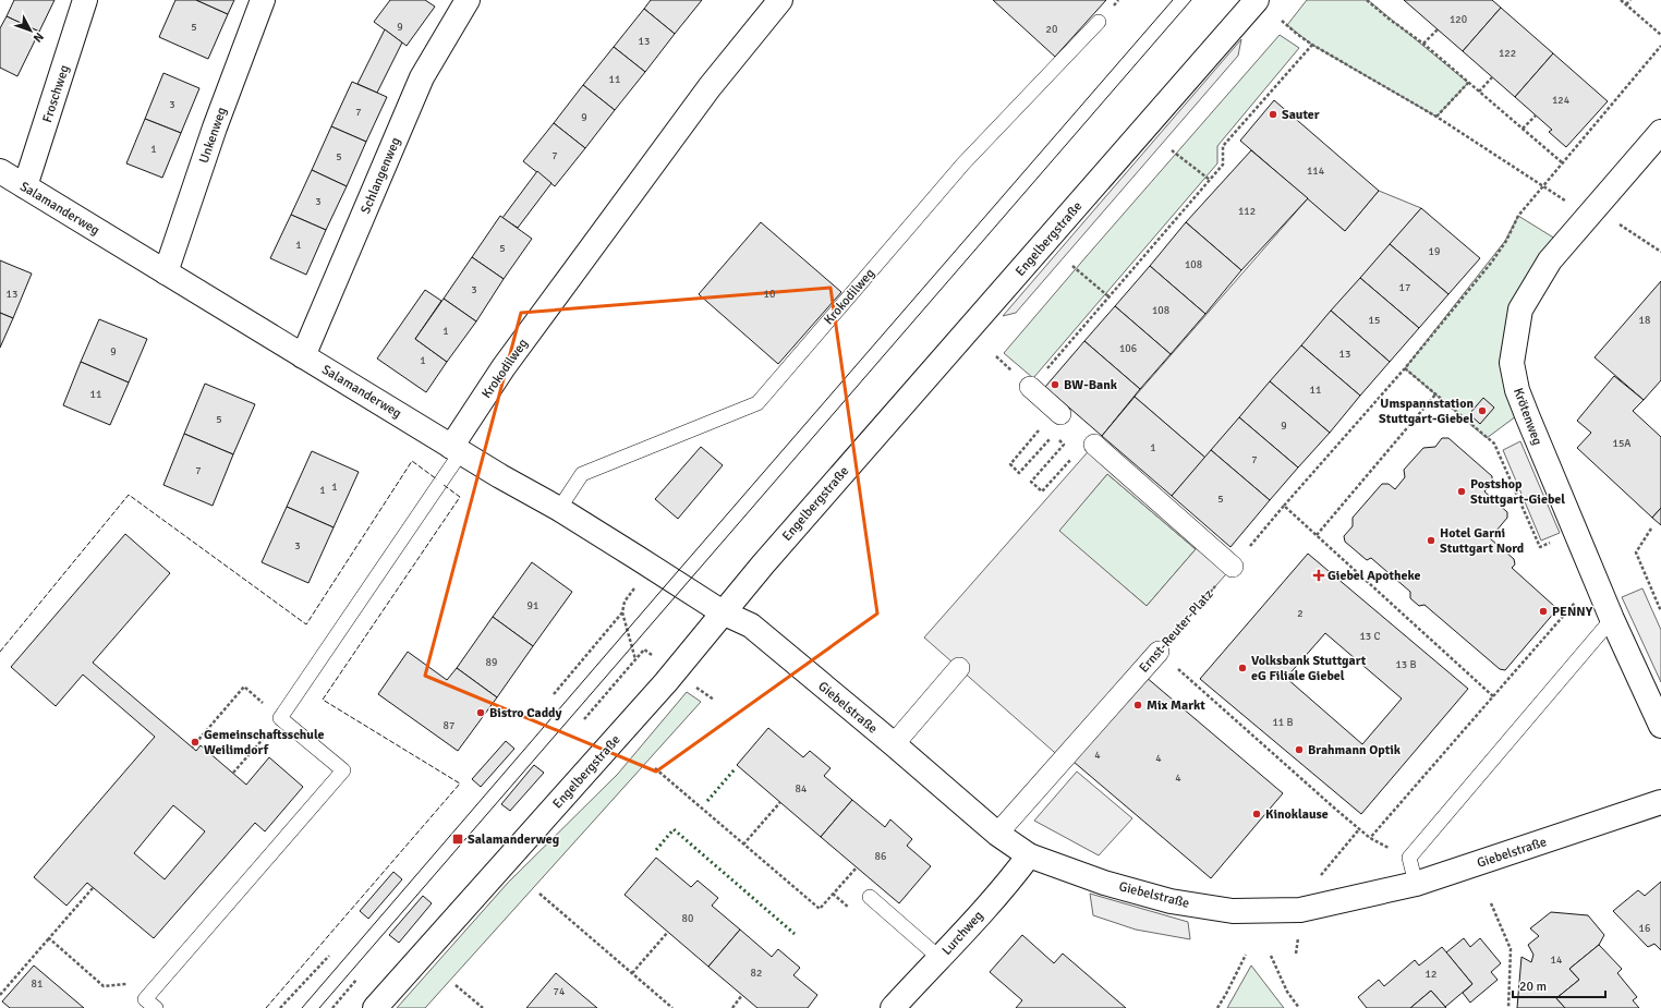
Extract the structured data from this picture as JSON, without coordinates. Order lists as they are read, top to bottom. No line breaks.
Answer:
{"streets":{"street":["Froschweg","Unkenweg","Schlangenweg","Salamanderweg","Engelbergstraße","Krokodilweg","Krötenweg","Ernst-Reuter-Platz","Giebelstraße","Lurchweg"]},"crossings":[["Froschweg","Salamanderweg"],["Unkenweg","Salamanderweg"],["Schlangenweg","Salamanderweg"],["Salamanderweg","Engelbergstraße"],["Salamanderweg","Krokodilweg"],["Salamanderweg","Giebelstraße"],["Engelbergstraße","Giebelstraße"],["Ernst-Reuter-Platz","Giebelstraße"],["Giebelstraße","Lurchweg"]],"places":{"other":["Sauter","BW-Bank","Umspannstation Stuttgart-Giebel","Postshop Stuttgart-Giebel","Hotel Garni Stuttgart Nord","PENNY","Volksbank Stuttgart eG Filiale Giebel","Mix Markt","Bistro Caddy","Gemeinschaftsschule Weilimdorf","Brahmann Optik","Kinoklause"],"health":["Giebel Apotheke"],"transit":["Salamanderweg"]},"house_numbers":["120","5","9","20","13","122","11","124","3","7","9","1","7","5","114","3","112","1","5","19","108","17","3","13","10","108","15","18","1","106","9","13","1","11","11","5","9","15A","1","7","7","1","1","5","3","91","2","13 C","89","13 B","11 B","87","4","4","4","84","86","80","16","14","82","12","81","74"],"scale_bar":"20 m","north":"bottom right"}
